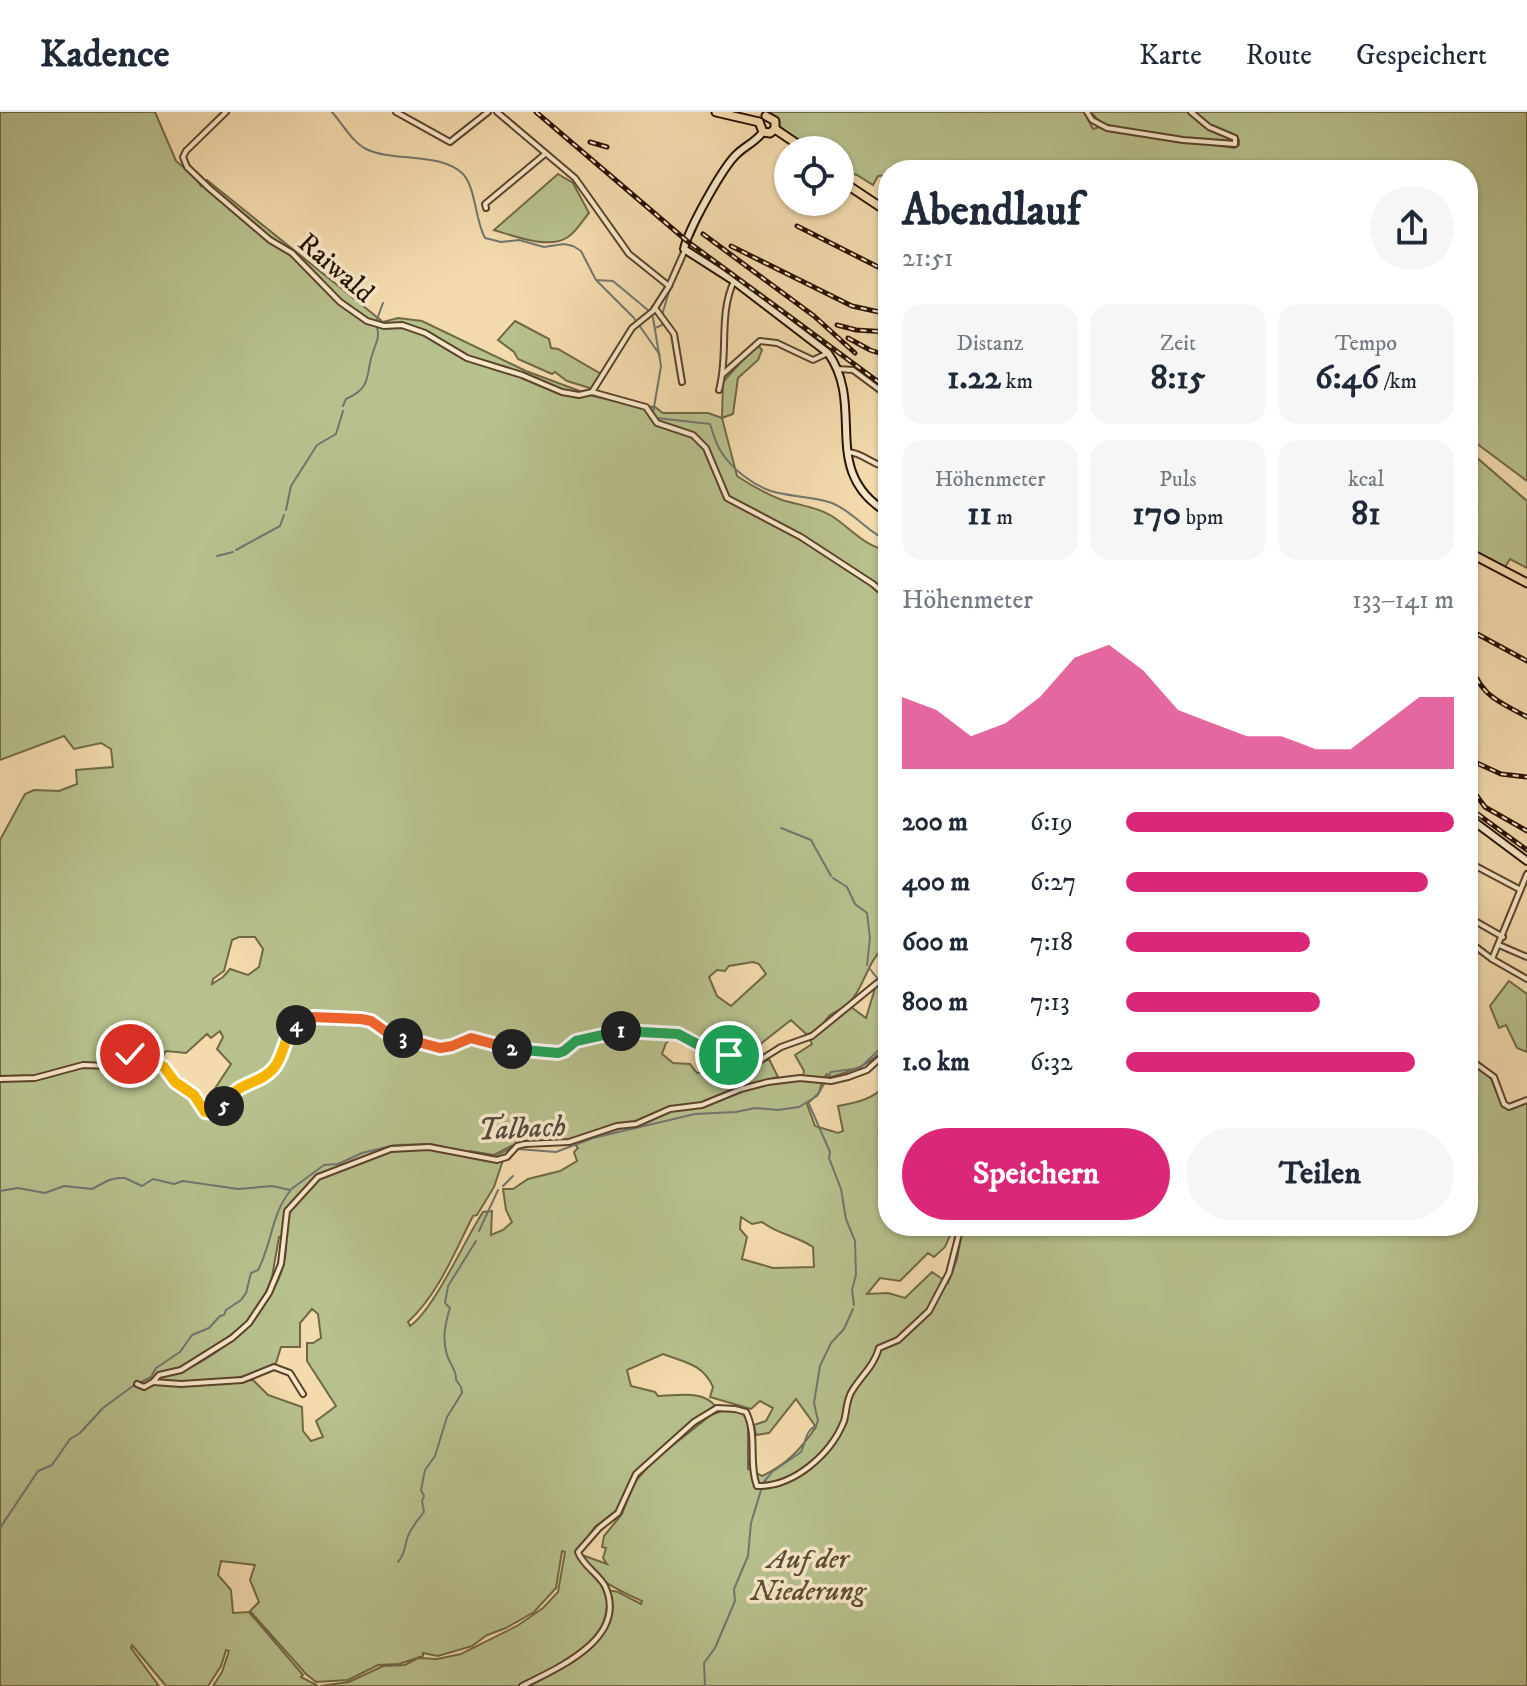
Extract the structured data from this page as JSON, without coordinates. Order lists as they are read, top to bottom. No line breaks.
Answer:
{"streets":{"street":["Raiwald"]},"water":["Talbach"],"parks":["Auf der Niederung"],"page":{"header":"Kadence","nav":["Karte","Route","Gespeichert"],"heading":["Abendlauf","21:51"],"stats":[["Distanz","1.22 km"],["Zeit","8:15"],["Tempo","6:46 /km"],["Höhenmeter","11 m"],["Puls","170 bpm"],["kcal","81"]],"chart":["Höhenmeter","133–141 m"],"list":[{"name":"200 m","note":"6:19"},{"name":"400 m","note":"6:27"},{"name":"600 m","note":"7:18"},{"name":"800 m","note":"7:13"},{"name":"1.0 km","note":"6:32"}],"pins":["4","1","3","2","5"],"buttons":["Speichern","Teilen"]}}
